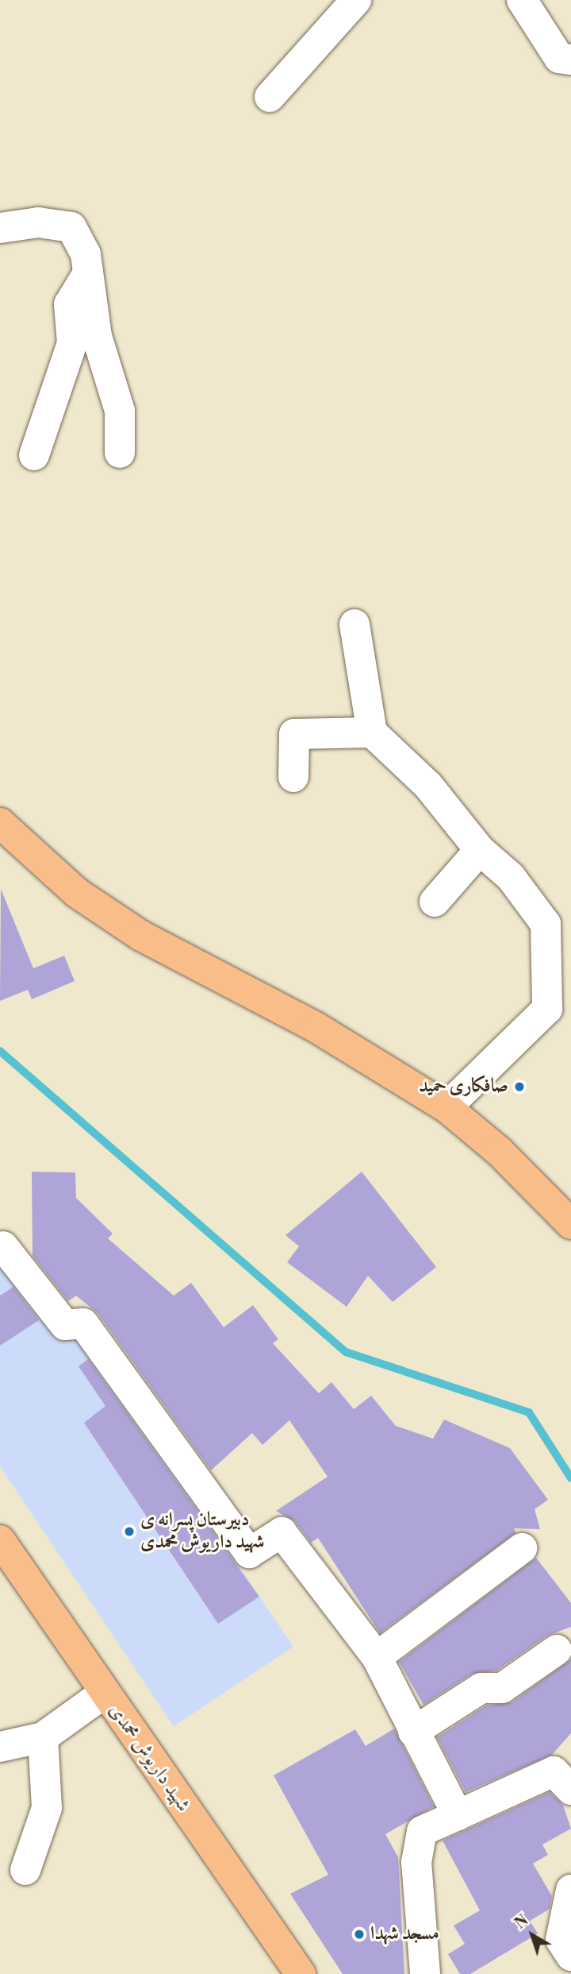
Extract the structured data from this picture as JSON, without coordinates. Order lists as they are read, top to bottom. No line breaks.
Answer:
{"streets":{"main road":["شهید داریوش محمدی"]},"places":["صافکاری حمید","دبیرستان پسرانه ی شهید داریوش محمدی","مسجد شهدا"],"north":"top left"}
